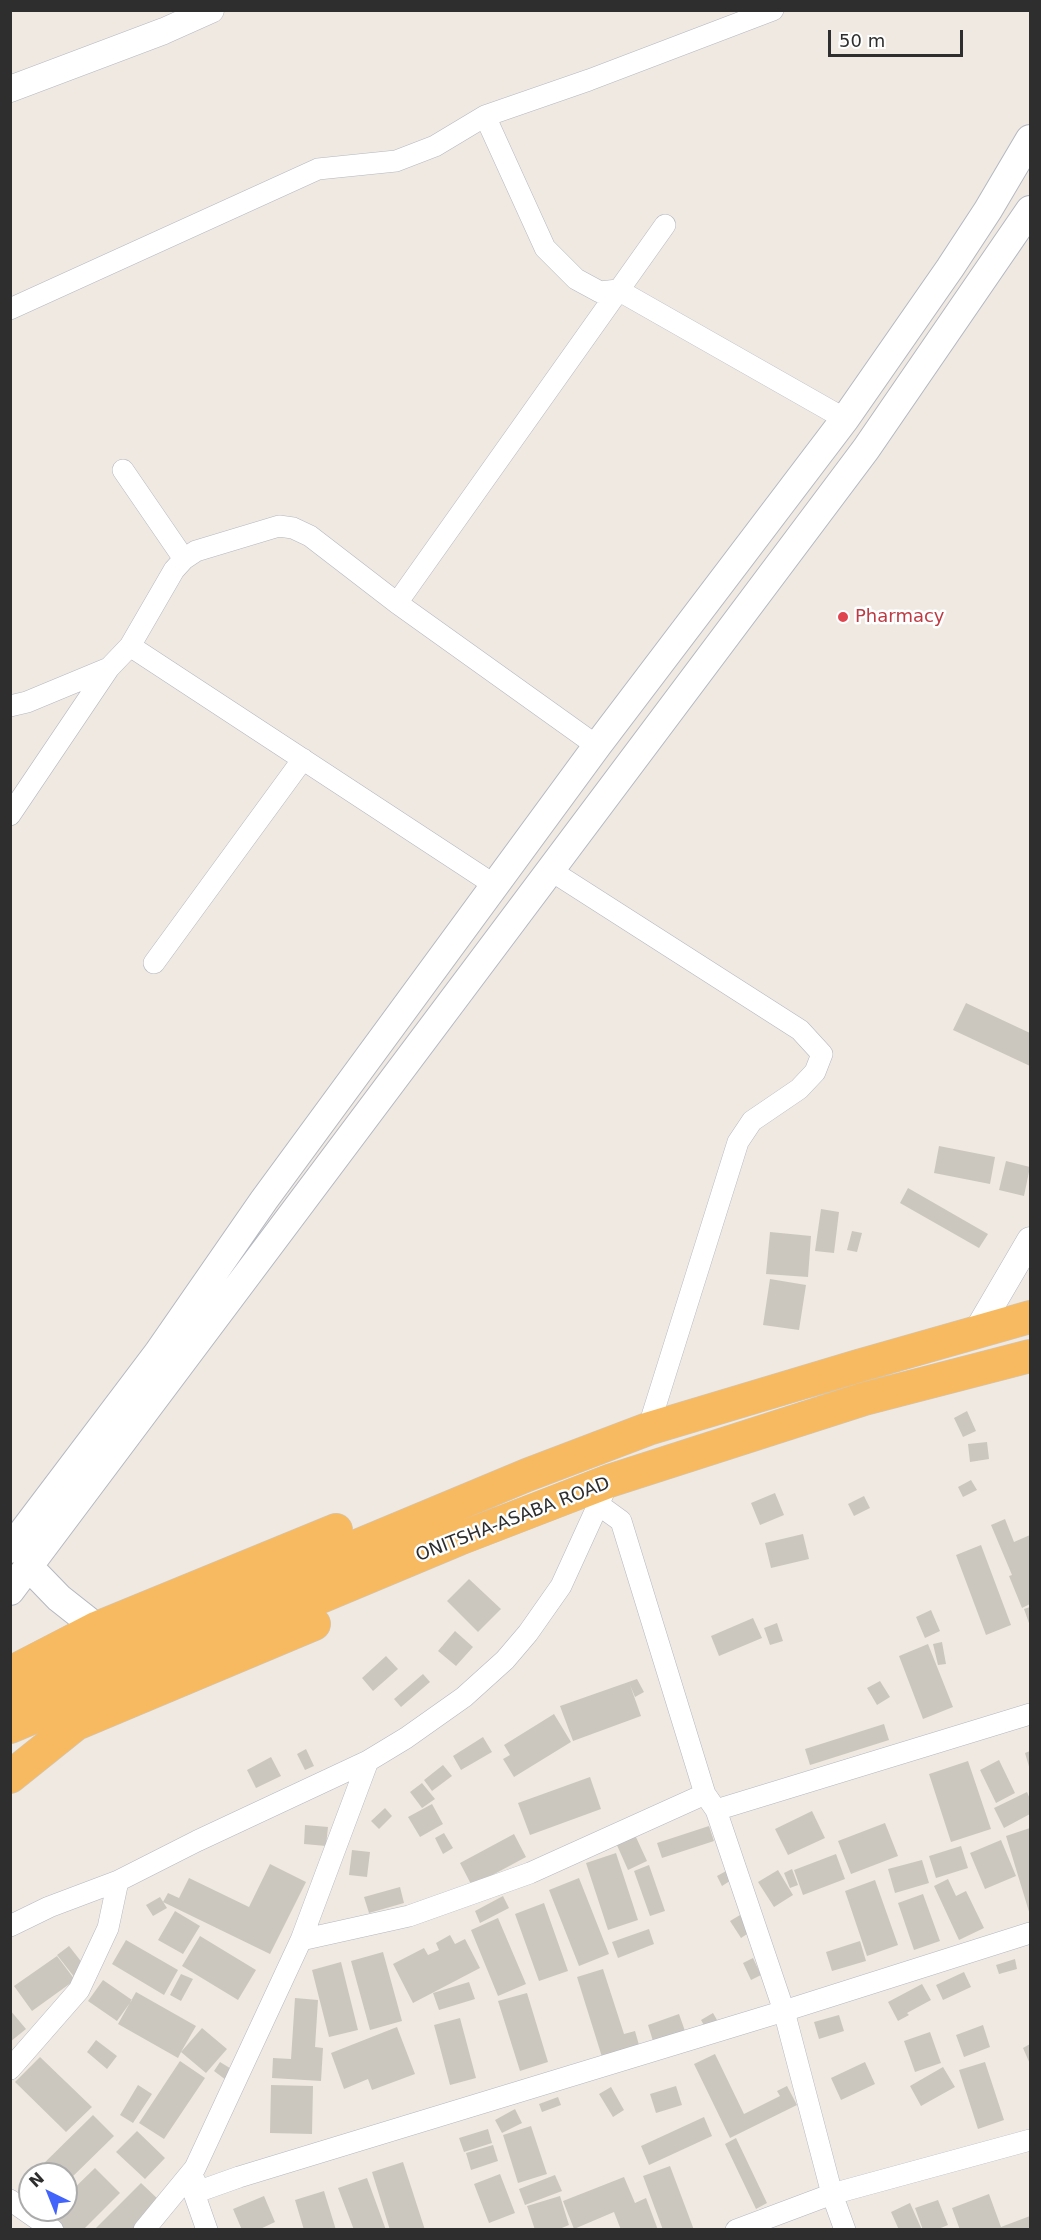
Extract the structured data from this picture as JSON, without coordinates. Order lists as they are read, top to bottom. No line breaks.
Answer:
{"streets":{"highway":["ONITSHA-ASABA ROAD"]},"places":["Pharmacy"],"scale_bar":"50 m","north":"top left"}
